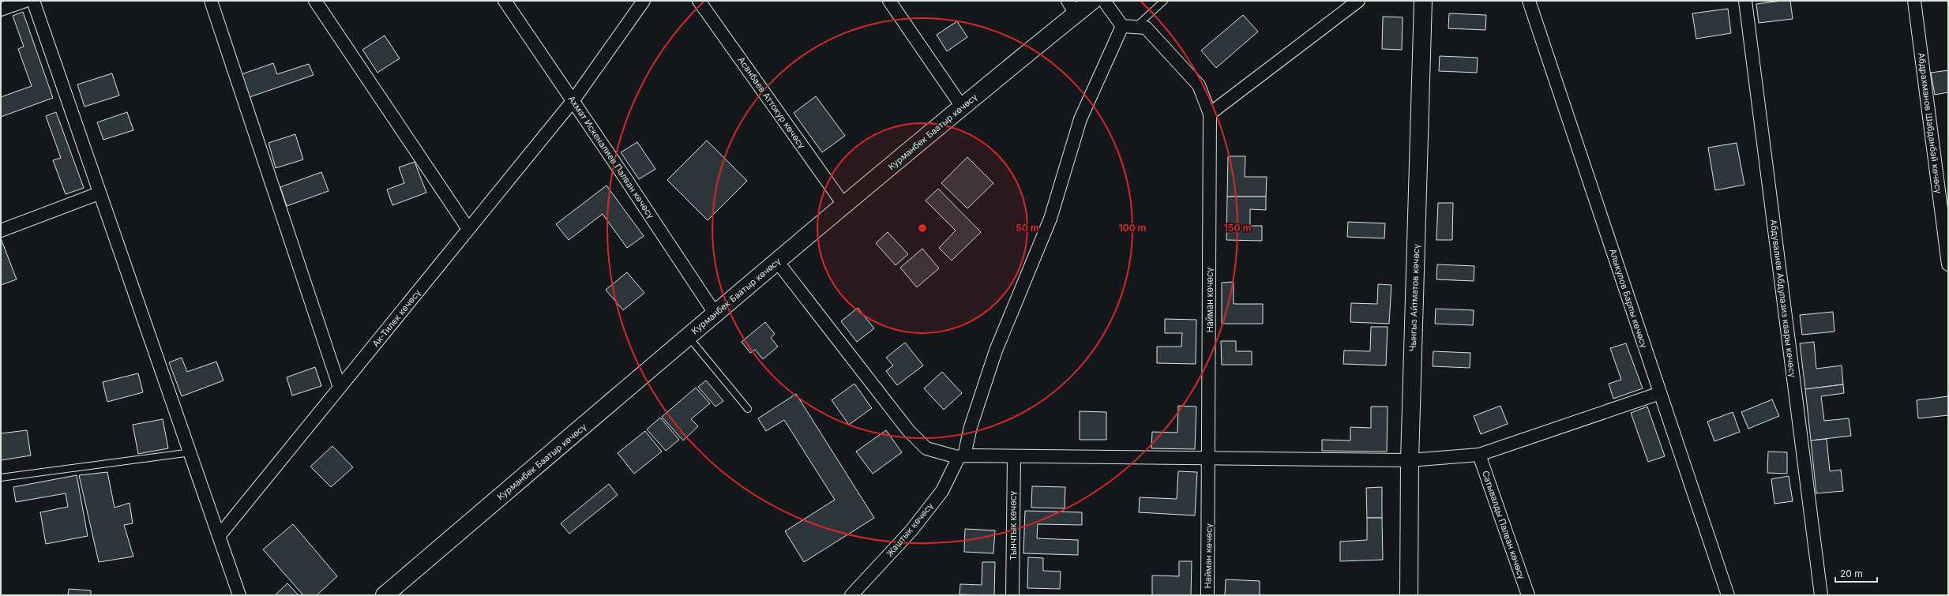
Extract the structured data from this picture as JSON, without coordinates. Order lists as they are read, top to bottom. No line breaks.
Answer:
{"streets":{"main road":["Курманбек Баатыр көчөсү","Чынгыз Айтматов көчөсү"],"street":["Асанбаев Аттокур көчөсү","Абдрахманов Шабданбай көчөсү","Ахмат Искеналиев Палван көчөсү","Алыкулов Барпы көчөсү","Абдувалиев Абдулазиз каары көчөсү","Найман көчөсү","Ак-Тилек көчөсү","Сатывалды Палван көчөсү","Тынчтык көчөсү","Жаштык көчөсү"]},"crossings":[["Асанбаев Аттокур көчөсү","Курманбек Баатыр көчөсү"],["Курманбек Баатыр көчөсү","Ахмат Искеналиев Палван көчөсү"],["Ахмат Искеналиев Палван көчөсү","Ак-Тилек көчөсү"]],"scale_bar":"20 m","rings":["50 m","100 m","150 m"]}
